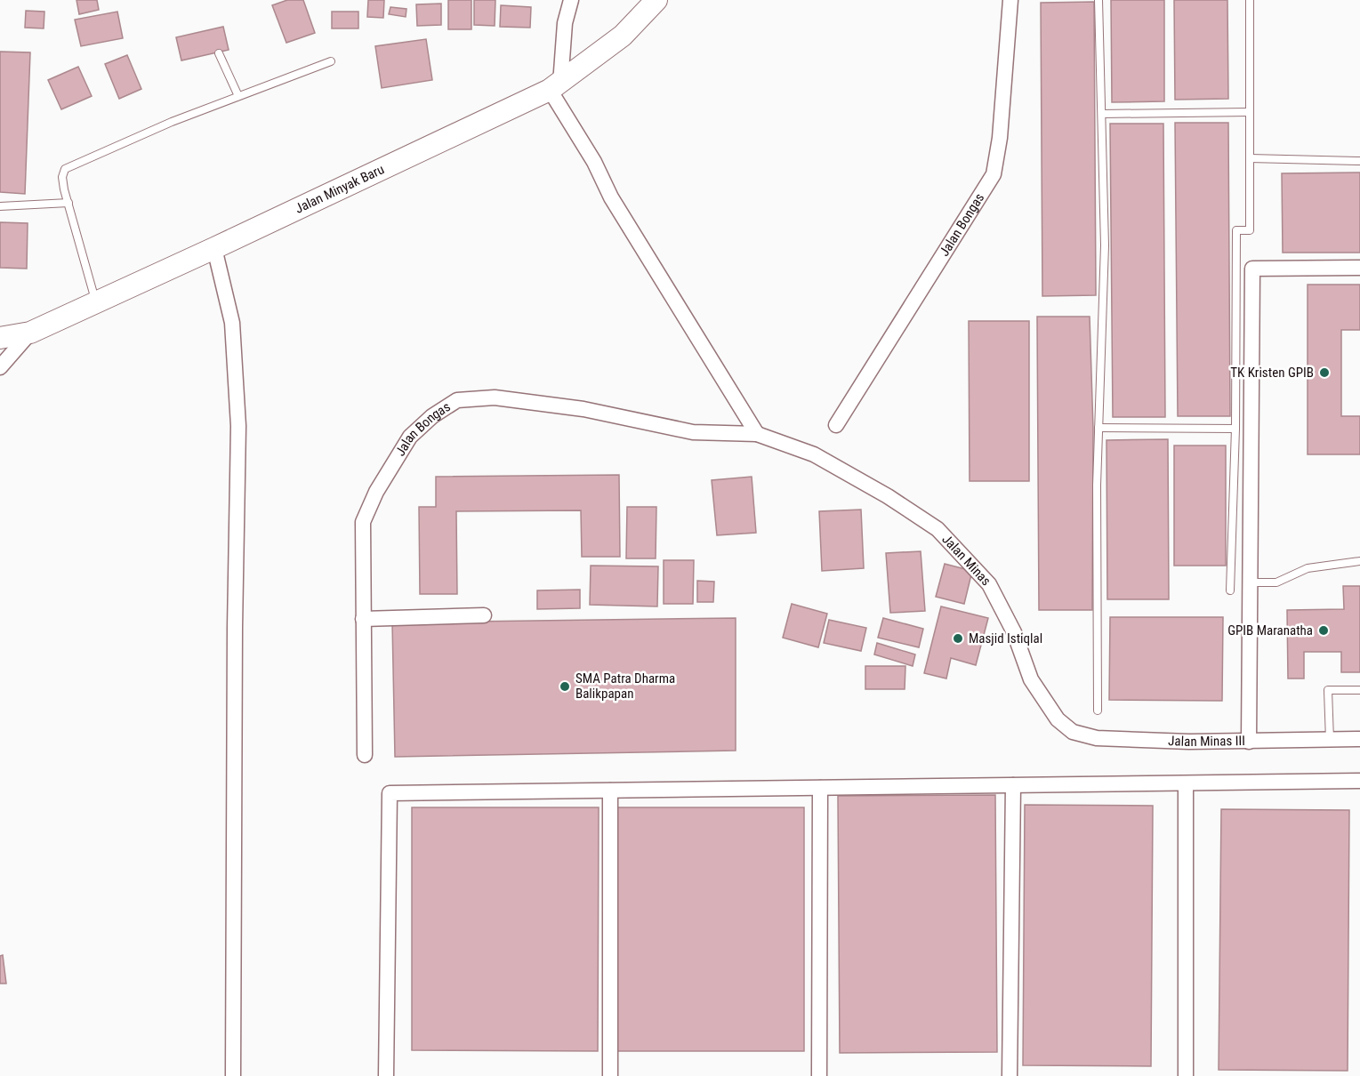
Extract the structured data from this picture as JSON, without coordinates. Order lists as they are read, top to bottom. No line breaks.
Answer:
{"streets":{"main road":["Jalan Minyak Baru"],"street":["Jalan Bongas","Jalan Minas","Jalan Minas III"]},"crossings":[["Jalan Bongas","Jalan Minas"],["Jalan Minas","Jalan Minas III"]],"places":["TK Kristen GPIB","GPIB Maranatha","Masjid Istiqlal","SMA Patra Dharma Balikpapan"]}
